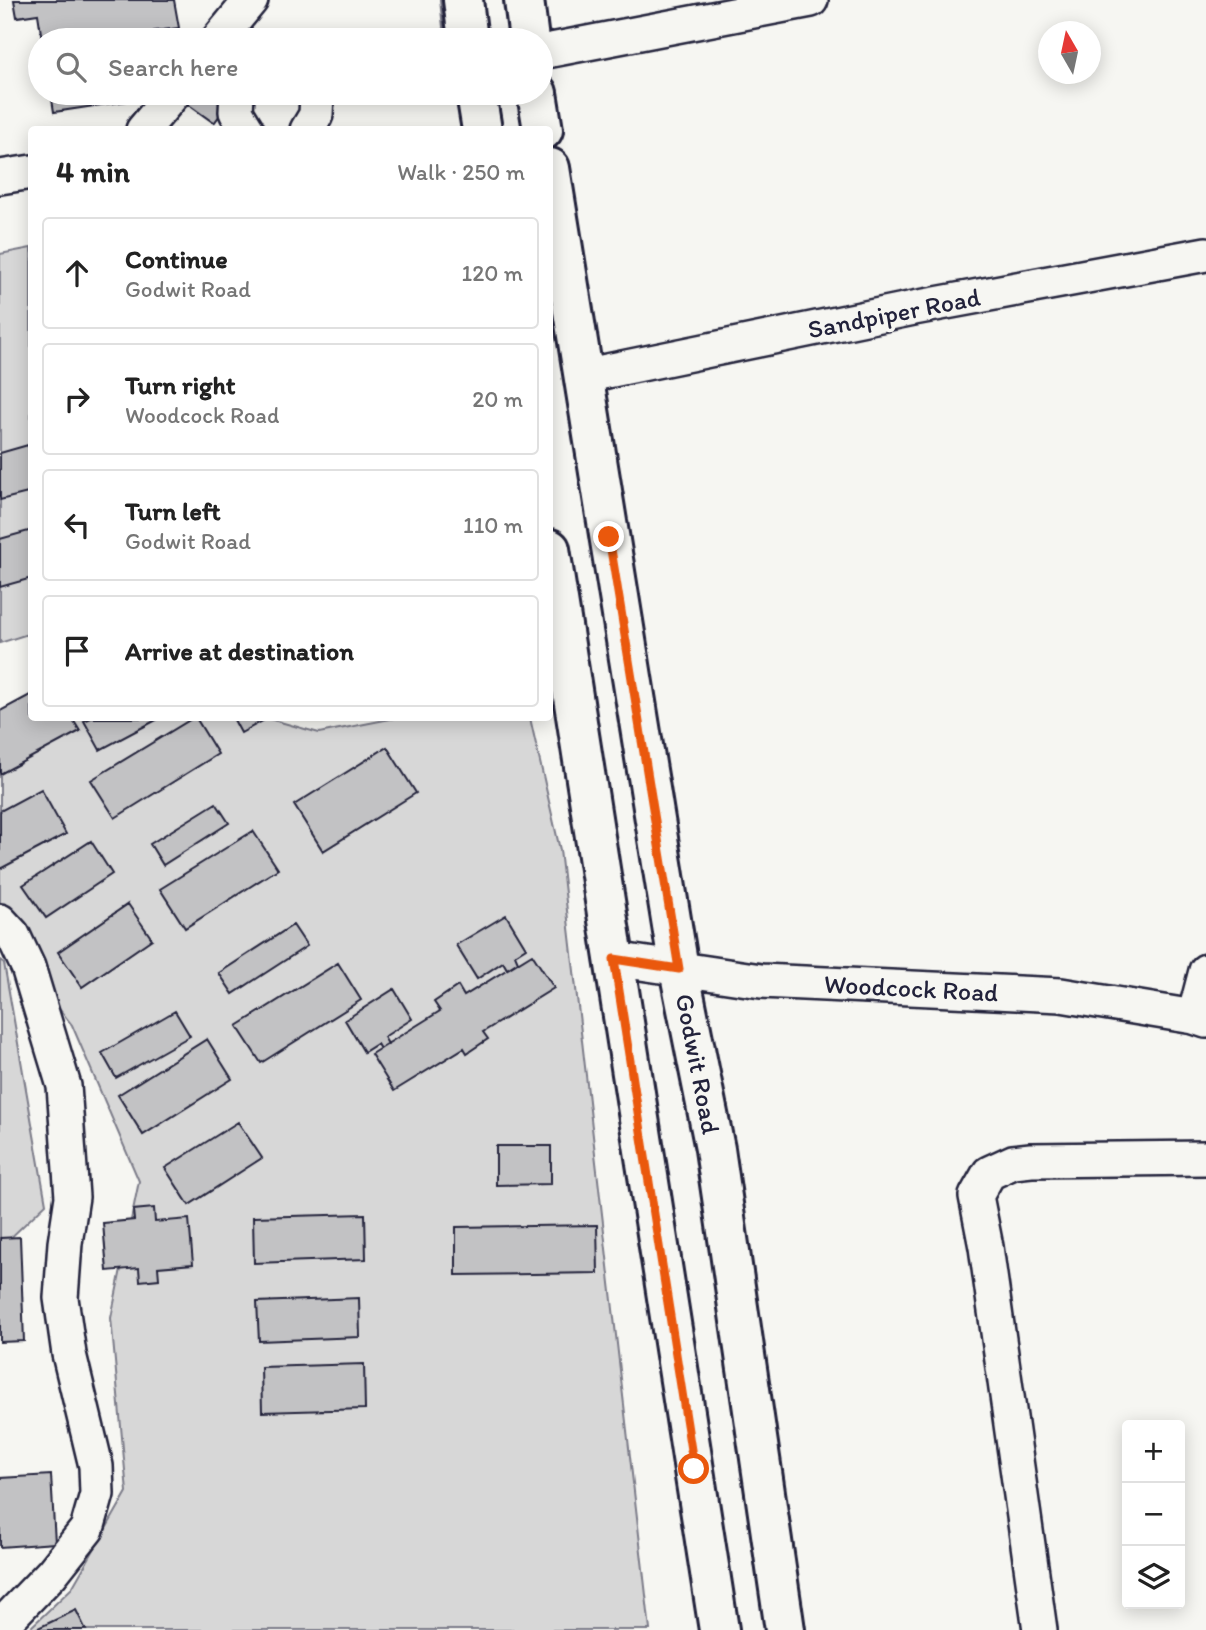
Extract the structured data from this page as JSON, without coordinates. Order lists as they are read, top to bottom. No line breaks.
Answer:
{"streets":{"main road":["Godwit Road"],"street":["Sandpiper Road","Woodcock Road"]},"crossings":[["Sandpiper Road","Godwit Road"],["Woodcock Road","Godwit Road"]],"north":"top","page":{"search":"Search here","heading":["4 min","Walk · 250 m"],"list":[["Continue","Godwit Road","120 m"],["Turn right","Woodcock Road","20 m"],["Turn left","Godwit Road","110 m"],"Arrive at destination"],"map_buttons":["+","−"]}}
